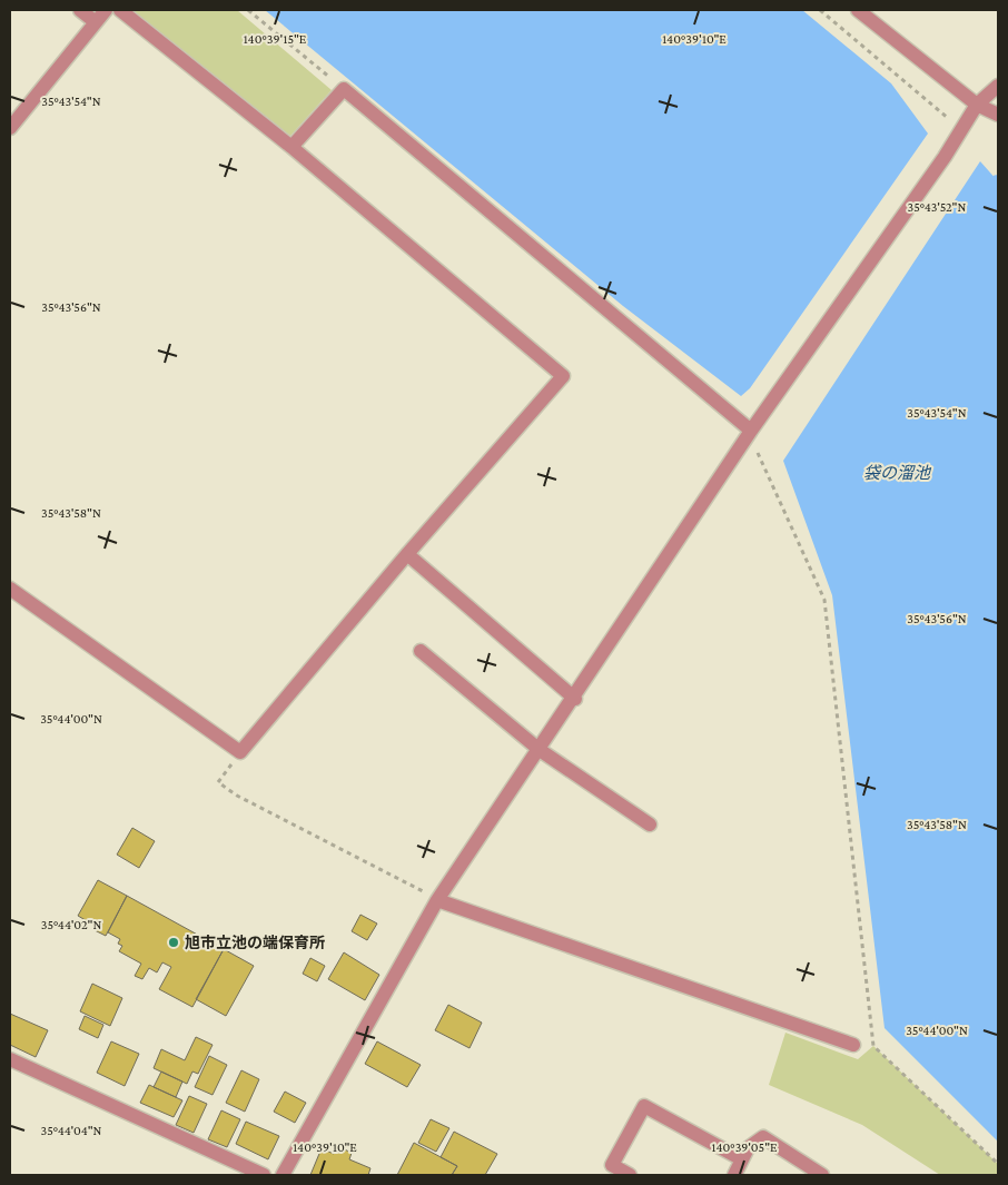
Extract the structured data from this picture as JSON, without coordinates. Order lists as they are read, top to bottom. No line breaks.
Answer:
{"water":["袋の溜池"],"places":["旭市立池の端保育所"],"coordinates":["140°39'15\"E","140°39'10\"E","35°43'54\"N","35°43'52\"N","35°43'56\"N","35°43'58\"N","35°44'00\"N","35°44'02\"N","35°44'04\"N","140°39'05\"E"]}
